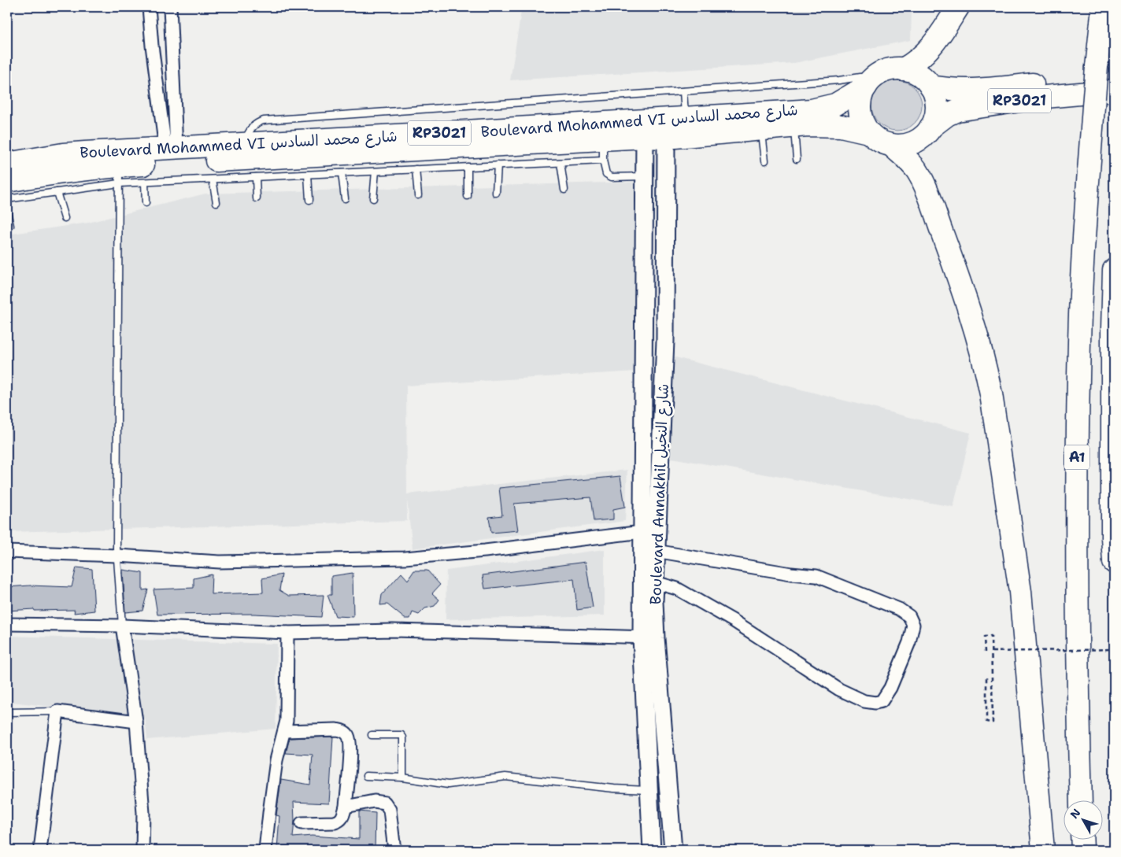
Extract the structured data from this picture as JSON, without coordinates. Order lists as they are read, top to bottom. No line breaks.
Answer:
{"streets":{"highway":["RP3021","Boulevard Mohammed VI شارع محمد السادس","A1"],"street":["Boulevard Annakhil شارع النخيل"]},"crossings":[["RP3021","Boulevard Mohammed VI شارع محمد السادس"],["RP3021","A1"],["Boulevard Mohammed VI شارع محمد السادس","Boulevard Annakhil شارع النخيل"]],"north":"top left"}
